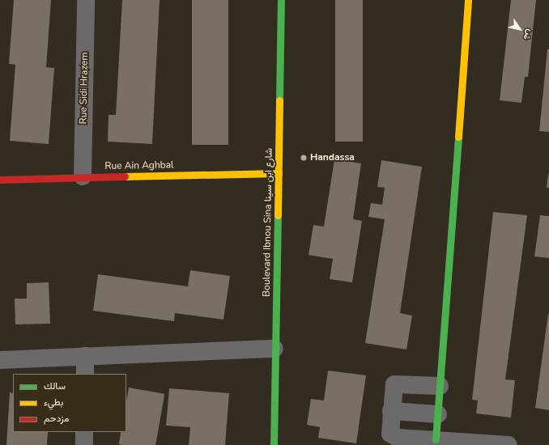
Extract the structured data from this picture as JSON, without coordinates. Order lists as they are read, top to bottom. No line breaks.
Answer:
{"streets":{"street":["Rue Sidi Hrazem","Rue Ain Aghbal","Boulevard Ibnou Sina شارع ابن سينا"]},"crossings":[["Rue Sidi Hrazem","Rue Ain Aghbal"],["Rue Ain Aghbal","Boulevard Ibnou Sina شارع ابن سينا"]],"places":["Handassa"],"legend":["سالك","بطيء","مزدحم"],"north":"bottom right"}
